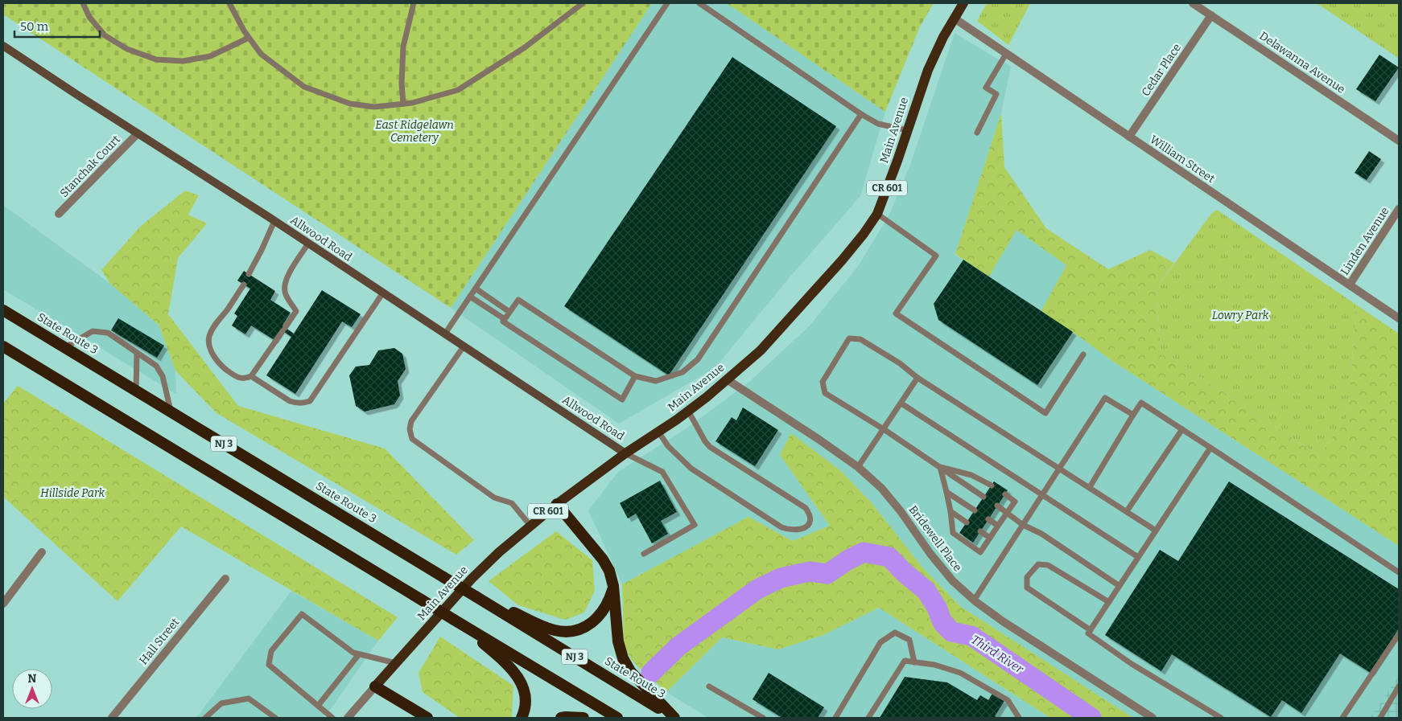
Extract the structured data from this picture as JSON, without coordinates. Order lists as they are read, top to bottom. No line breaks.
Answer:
{"streets":{"highway":["State Route 3","NJ 3"],"main road":["Main Avenue","CR 601","Allwood Road"],"street":["Delawanna Avenue","Cedar Place","William Street","Stanchak Court","Linden Avenue","Bridewell Place","Hall Street"]},"crossings":[["Delawanna Avenue","Cedar Place"],["Cedar Place","William Street"],["Main Avenue","William Street"],["Main Avenue","Allwood Road"],["Main Avenue","Bridewell Place"],["William Street","Linden Avenue"],["Stanchak Court","Allwood Road"]],"water":["Third River"],"parks":["East Ridgelawn Cemetery","Lowry Park","Hillside Park"],"scale_bar":"50 m","north":"top"}
